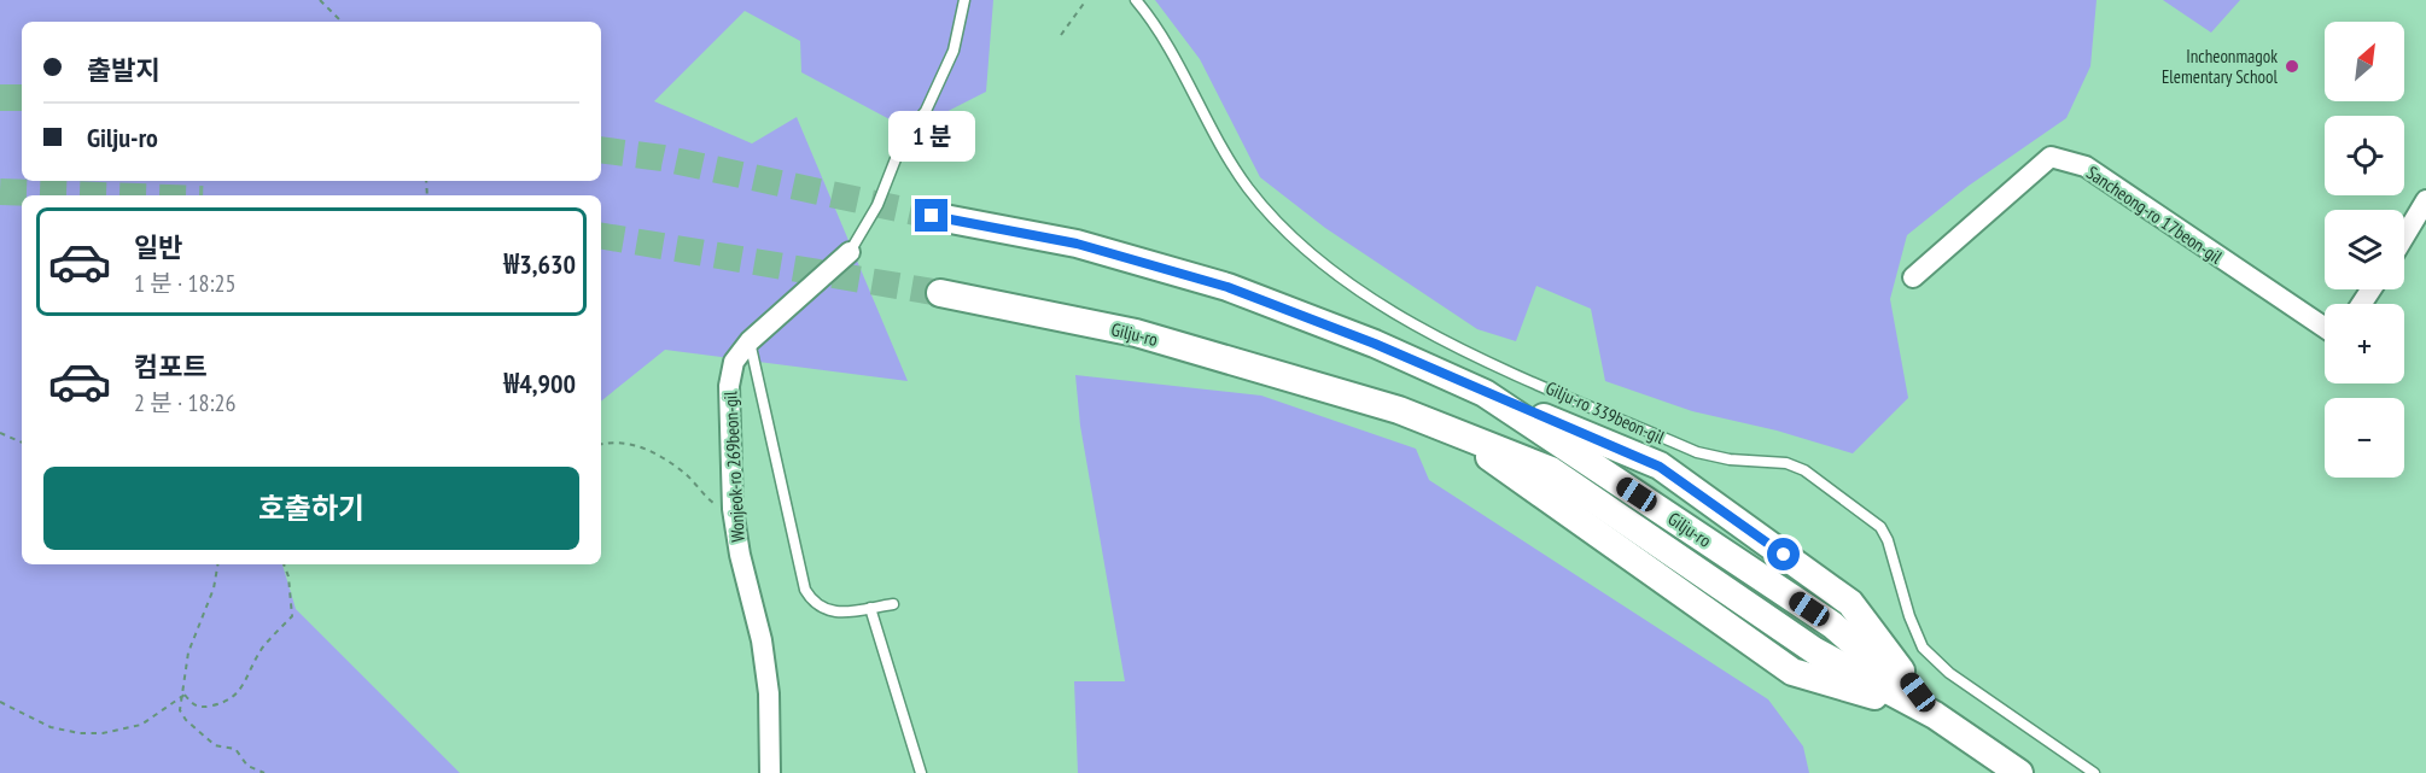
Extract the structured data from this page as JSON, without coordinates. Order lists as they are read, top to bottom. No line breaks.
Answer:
{"streets":{"main road":["Gilju-ro"],"street":["Sancheong-ro 17beon-gil","Wonjeok-ro 269beon-gil"],"lane":["Gilju-ro 339beon-gil"]},"places":["Incheonmagok Elementary School"],"north":"top right","page":{"map_buttons":["+","−"],"banner":["출발지","Gilju-ro"],"bubble":"1 분","list":[{"name":"일반","note":"1 분 · 18:25","value":"₩3,630"},{"name":"컴포트","note":"2 분 · 18:26","value":"₩4,900"}],"buttons":"호출하기"}}
